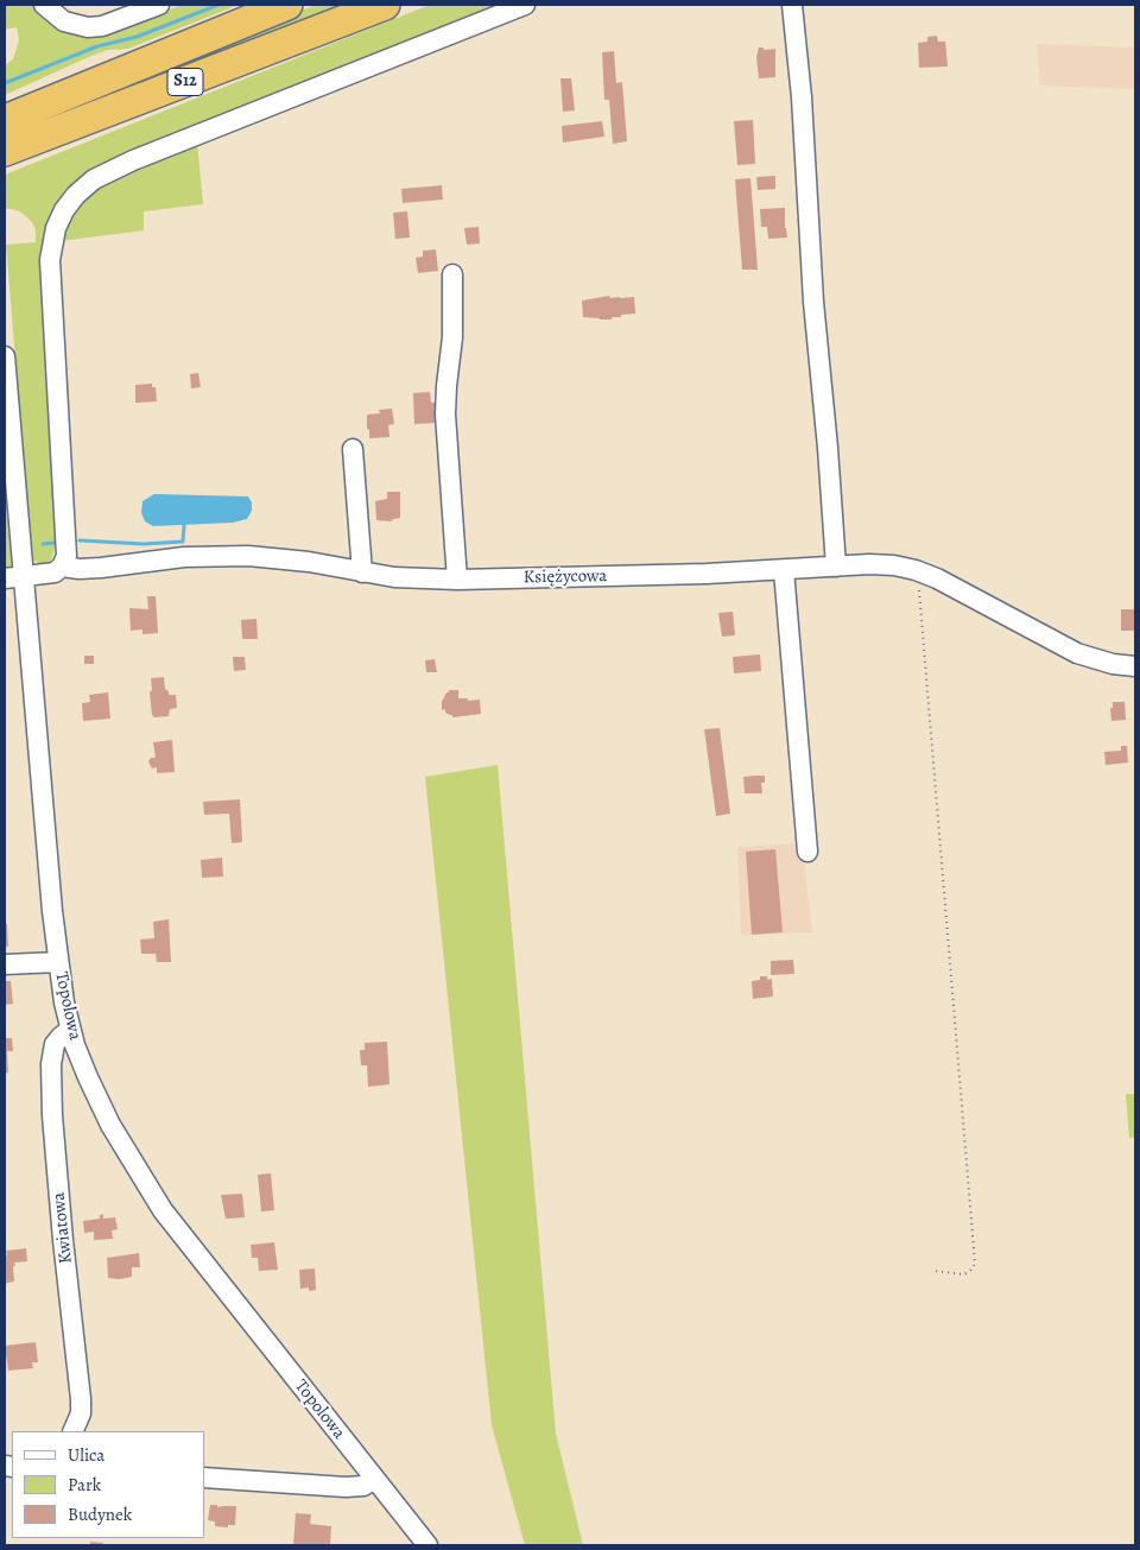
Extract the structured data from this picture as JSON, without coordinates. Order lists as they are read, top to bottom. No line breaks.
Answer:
{"streets":{"highway":["S12"],"street":["Księżycowa","Topolowa","Kwiatowa"]},"crossings":[["Księżycowa","Topolowa"],["Topolowa","Kwiatowa"]],"legend":["Ulica","Park","Budynek"]}
